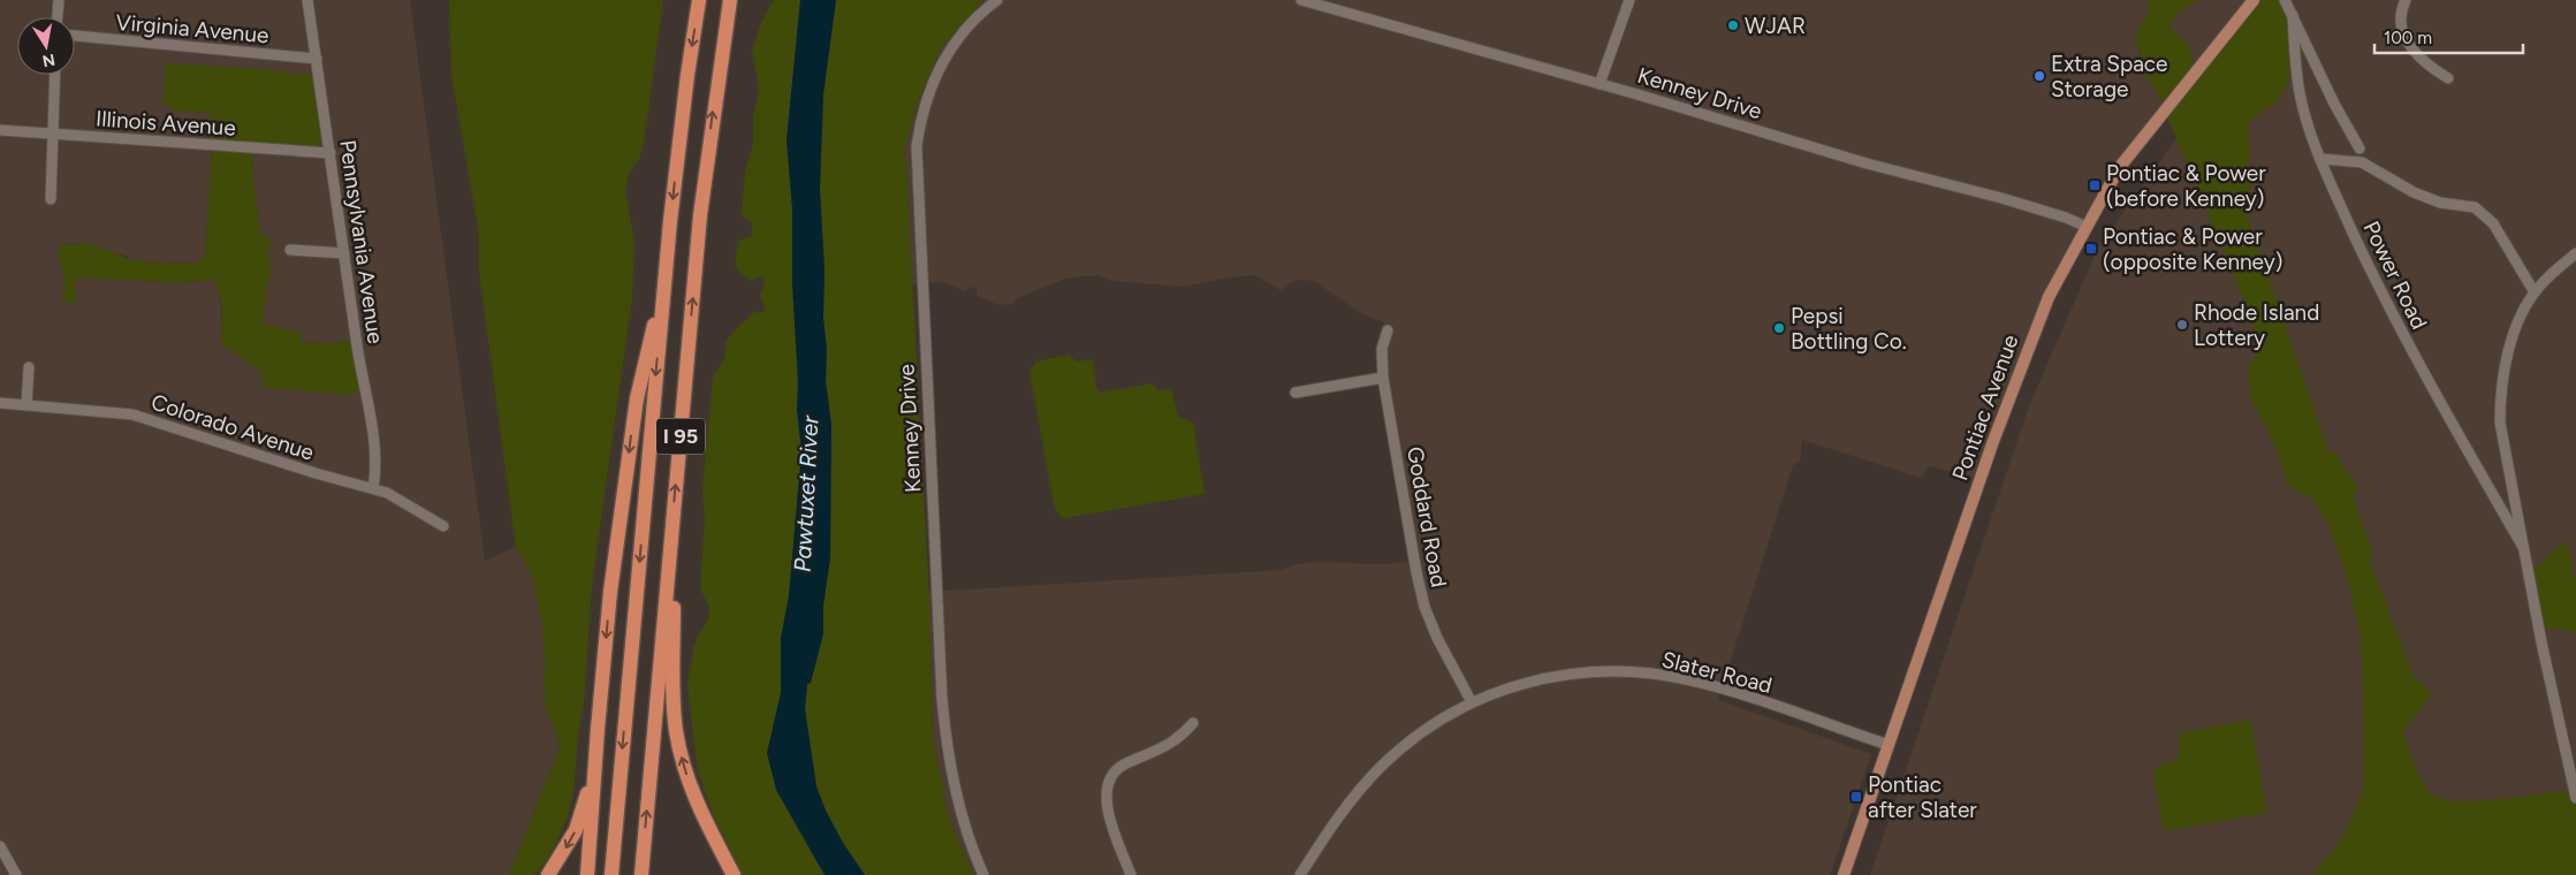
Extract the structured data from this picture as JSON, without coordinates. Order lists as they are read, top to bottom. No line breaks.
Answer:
{"streets":{"highway":["I 95"],"main road":["Pontiac Avenue"],"street":["Virginia Avenue","Kenney Drive","Illinois Avenue","Pennsylvania Avenue","Power Road","Colorado Avenue","Goddard Road","Slater Road"]},"crossings":[["Virginia Avenue","Pennsylvania Avenue"],["Kenney Drive","Pontiac Avenue"],["Illinois Avenue","Pennsylvania Avenue"],["Pennsylvania Avenue","Colorado Avenue"],["Pontiac Avenue","Slater Road"],["Goddard Road","Slater Road"]],"water":["Pawtuxet River"],"places":{"other":["WJAR","Extra Space Storage","Rhode Island Lottery","Pepsi Bottling Co."],"transit":["Pontiac & Power (before Kenney)","Pontiac & Power (opposite Kenney)","Pontiac after Slater"]},"scale_bar":"100 m","north":"bottom"}
